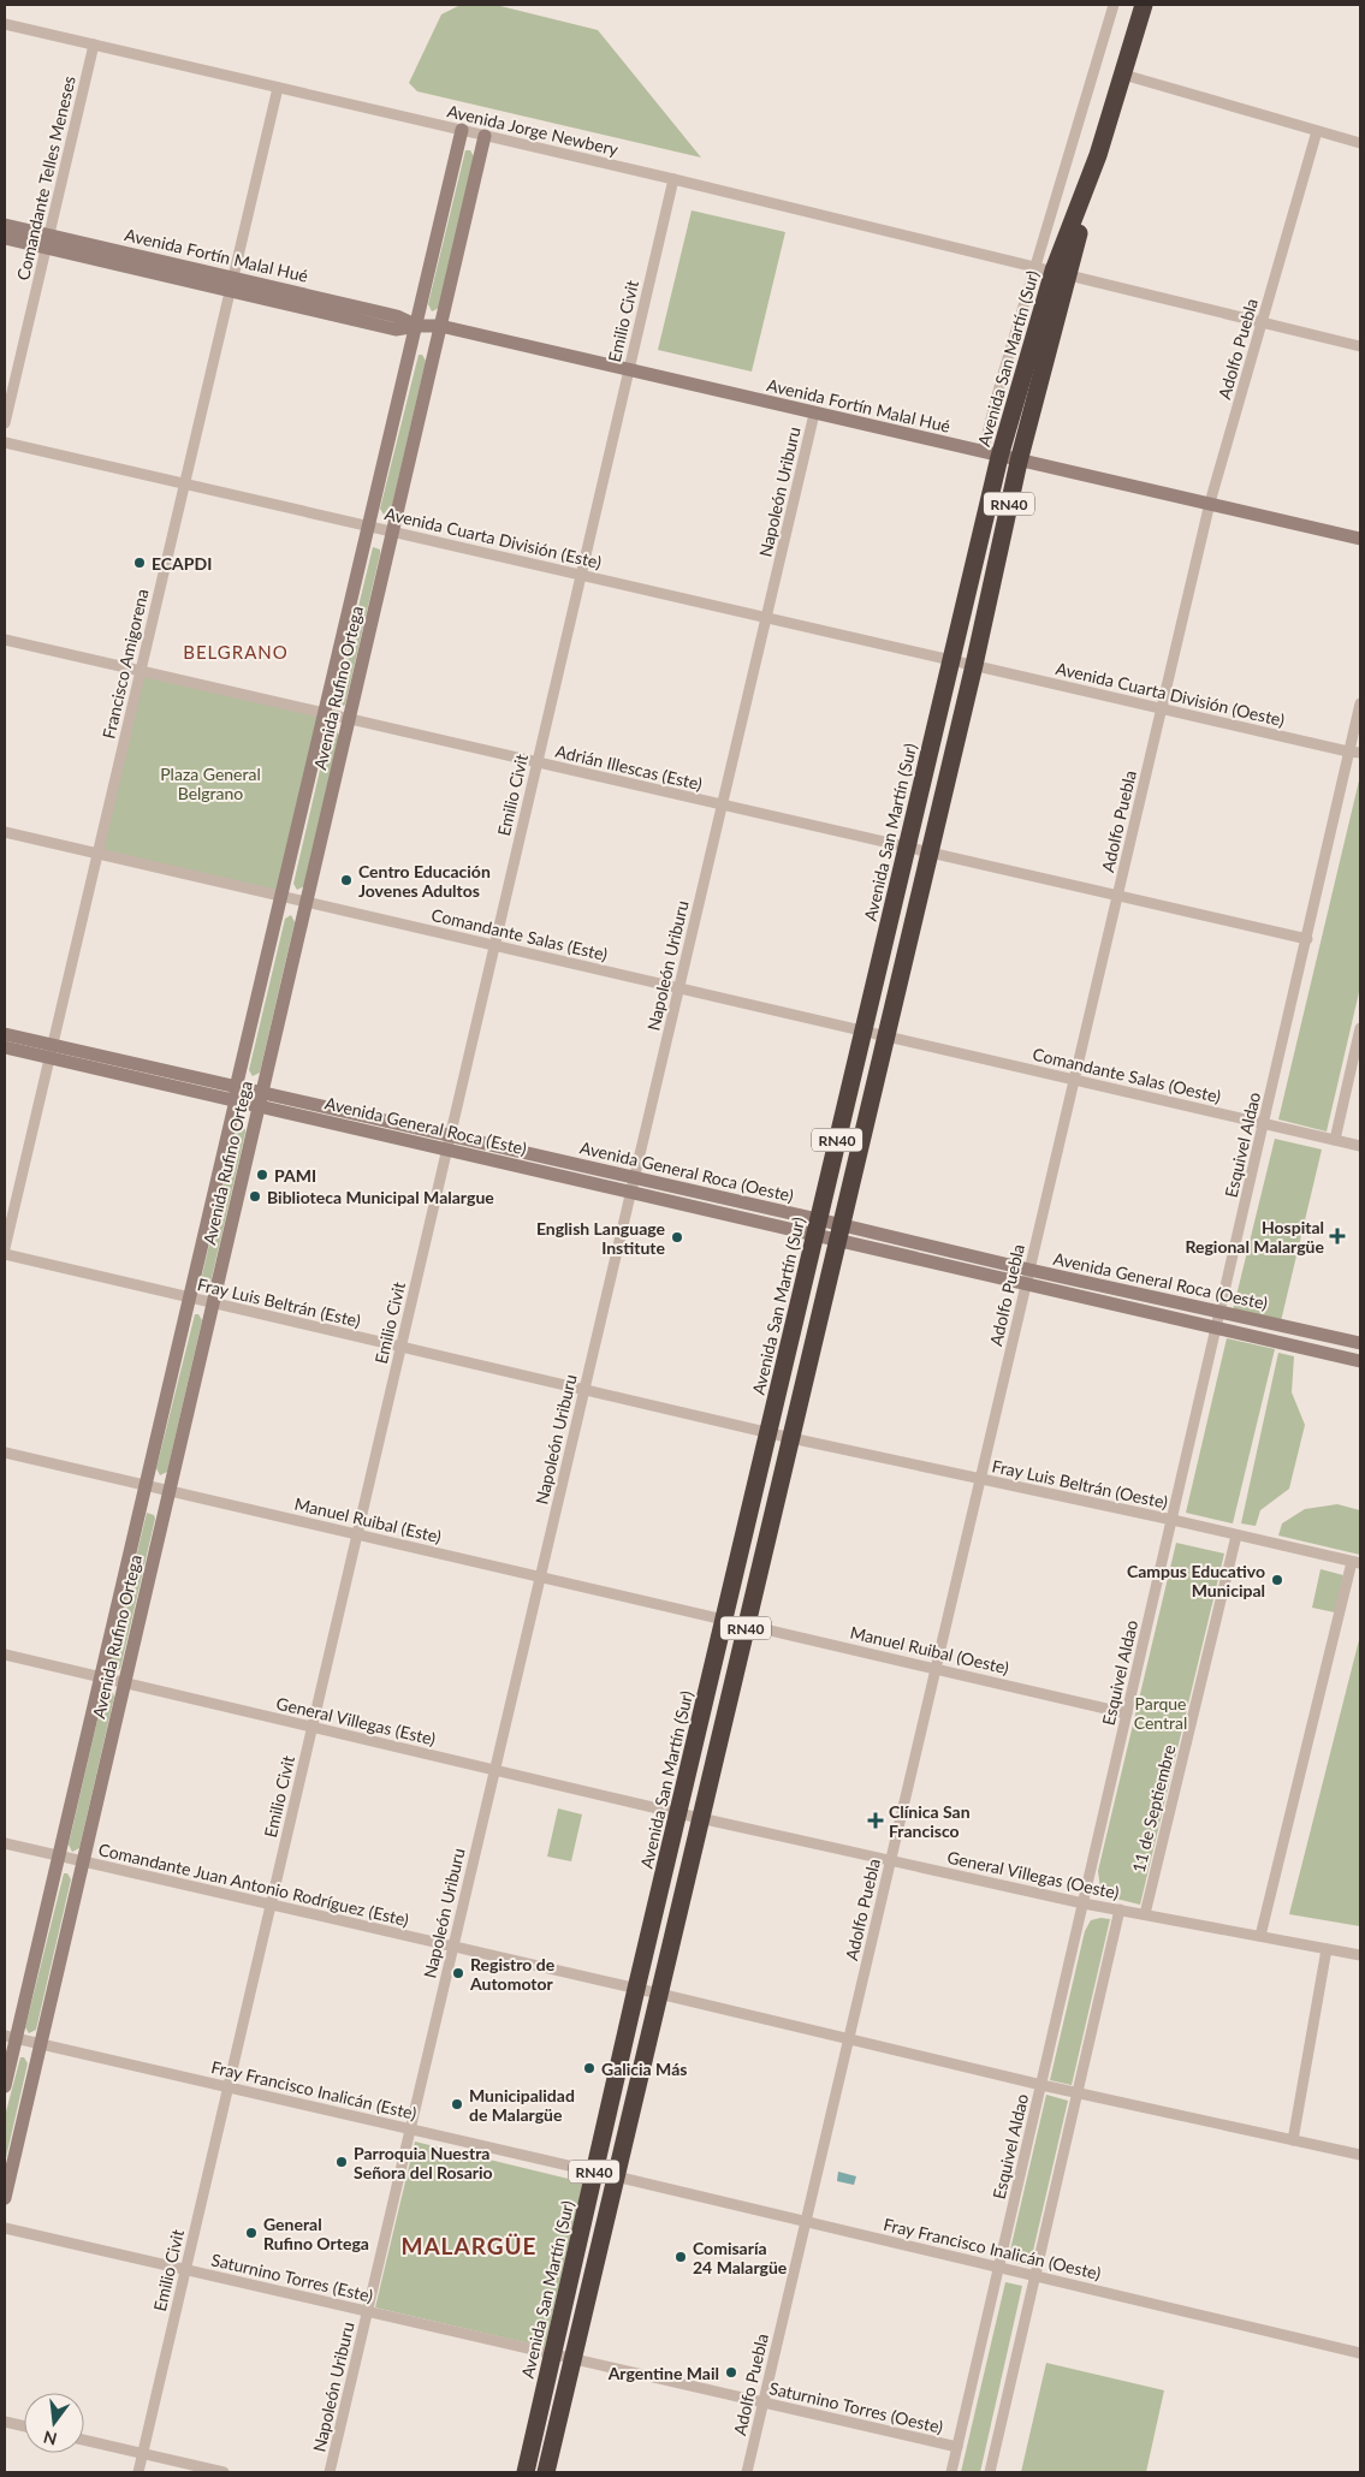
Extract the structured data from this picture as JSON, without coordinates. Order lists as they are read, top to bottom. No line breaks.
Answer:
{"streets":{"highway":["Avenida San Martín (Sur)","RN40"],"main road":["Avenida Fortín Malal Hué","Avenida Rufino Ortega","Avenida General Roca (Este)","Avenida General Roca (Oeste)"],"street":["Avenida Jorge Newbery","Comandante Telles Meneses","Emilio Civit","Adolfo Puebla","Napoleón Uriburu","Avenida Cuarta División (Este)","Francisco Amigorena","Avenida Cuarta División (Oeste)","Adrián Illescas (Este)","Comandante Salas (Este)","Comandante Salas (Oeste)","Esquivel Aldao","Fray Luis Beltrán (Este)","Fray Luis Beltrán (Oeste)","Manuel Ruibal (Este)","Manuel Ruibal (Oeste)","General Villegas (Este)","11 de Septiembre","General Villegas (Oeste)","Comandante Juan Antonio Rodríguez (Este)","Fray Francisco Inalicán (Este)","Fray Francisco Inalicán (Oeste)","Saturnino Torres (Este)","Saturnino Torres (Oeste)"]},"crossings":[["Avenida Jorge Newbery","Comandante Telles Meneses"],["Avenida Jorge Newbery","Emilio Civit"],["Avenida Jorge Newbery","Adolfo Puebla"],["Avenida Jorge Newbery","Avenida San Martín (Sur)"],["Avenida Jorge Newbery","Francisco Amigorena"],["Avenida Jorge Newbery","Avenida Rufino Ortega"],["Comandante Telles Meneses","Avenida Fortín Malal Hué"],["Avenida Fortín Malal Hué","Emilio Civit"],["Avenida Fortín Malal Hué","Adolfo Puebla"],["Avenida Fortín Malal Hué","Avenida San Martín (Sur)"],["Avenida Fortín Malal Hué","Napoleón Uriburu"],["Avenida Fortín Malal Hué","Francisco Amigorena"],["Avenida Fortín Malal Hué","Avenida Rufino Ortega"],["Emilio Civit","Avenida Cuarta División (Este)"],["Emilio Civit","Adrián Illescas (Este)"],["Emilio Civit","Comandante Salas (Este)"],["Emilio Civit","Avenida General Roca (Este)"],["Emilio Civit","Fray Luis Beltrán (Este)"],["Emilio Civit","Manuel Ruibal (Este)"],["Emilio Civit","General Villegas (Este)"],["Emilio Civit","Comandante Juan Antonio Rodríguez (Este)"],["Emilio Civit","Fray Francisco Inalicán (Este)"],["Emilio Civit","Saturnino Torres (Este)"],["Adolfo Puebla","Avenida Cuarta División (Oeste)"],["Adolfo Puebla","Adrián Illescas (Este)"],["Adolfo Puebla","Comandante Salas (Oeste)"],["Adolfo Puebla","Avenida General Roca (Oeste)"],["Adolfo Puebla","Fray Luis Beltrán (Oeste)"],["Adolfo Puebla","Manuel Ruibal (Oeste)"],["Adolfo Puebla","General Villegas (Oeste)"],["Adolfo Puebla","Comandante Juan Antonio Rodríguez (Este)"],["Adolfo Puebla","Fray Francisco Inalicán (Oeste)"],["Adolfo Puebla","Saturnino Torres (Oeste)"],["Avenida San Martín (Sur)","Avenida Cuarta División (Este)"],["Avenida San Martín (Sur)","Avenida Cuarta División (Oeste)"],["Avenida San Martín (Sur)","Adrián Illescas (Este)"],["Avenida San Martín (Sur)","Comandante Salas (Este)"],["Avenida San Martín (Sur)","Comandante Salas (Oeste)"],["Avenida San Martín (Sur)","Avenida General Roca (Oeste)"],["Avenida San Martín (Sur)","Fray Luis Beltrán (Este)"],["Avenida San Martín (Sur)","Fray Luis Beltrán (Oeste)"],["Avenida San Martín (Sur)","Manuel Ruibal (Este)"],["Avenida San Martín (Sur)","Manuel Ruibal (Oeste)"],["Avenida San Martín (Sur)","General Villegas (Este)"],["Avenida San Martín (Sur)","General Villegas (Oeste)"],["Avenida San Martín (Sur)","Comandante Juan Antonio Rodríguez (Este)"],["Avenida San Martín (Sur)","Fray Francisco Inalicán (Este)"],["Avenida San Martín (Sur)","Fray Francisco Inalicán (Oeste)"],["Avenida San Martín (Sur)","Saturnino Torres (Este)"],["Avenida San Martín (Sur)","Saturnino Torres (Oeste)"],["Napoleón Uriburu","Avenida Cuarta División (Este)"],["Napoleón Uriburu","Adrián Illescas (Este)"],["Napoleón Uriburu","Comandante Salas (Este)"],["Napoleón Uriburu","Avenida General Roca (Este)"],["Napoleón Uriburu","Avenida General Roca (Oeste)"],["Napoleón Uriburu","Fray Luis Beltrán (Este)"],["Napoleón Uriburu","Manuel Ruibal (Este)"],["Napoleón Uriburu","General Villegas (Este)"],["Napoleón Uriburu","Comandante Juan Antonio Rodríguez (Este)"],["Napoleón Uriburu","Fray Francisco Inalicán (Este)"],["Napoleón Uriburu","Saturnino Torres (Este)"],["Avenida Cuarta División (Este)","Francisco Amigorena"],["Avenida Cuarta División (Este)","Avenida Rufino Ortega"],["Avenida Cuarta División (Este)","Avenida Cuarta División (Oeste)"],["Francisco Amigorena","Adrián Illescas (Este)"],["Francisco Amigorena","Comandante Salas (Este)"],["Francisco Amigorena","Avenida General Roca (Este)"],["Avenida Rufino Ortega","Adrián Illescas (Este)"],["Avenida Rufino Ortega","Comandante Salas (Este)"],["Avenida Rufino Ortega","Avenida General Roca (Este)"],["Avenida Rufino Ortega","Fray Luis Beltrán (Este)"],["Avenida Rufino Ortega","Manuel Ruibal (Este)"],["Avenida Rufino Ortega","General Villegas (Este)"],["Avenida Rufino Ortega","Comandante Juan Antonio Rodríguez (Este)"],["Avenida Rufino Ortega","Fray Francisco Inalicán (Este)"],["Avenida Cuarta División (Oeste)","Esquivel Aldao"],["Adrián Illescas (Este)","Esquivel Aldao"],["Comandante Salas (Este)","Comandante Salas (Oeste)"],["Comandante Salas (Oeste)","Esquivel Aldao"],["Avenida General Roca (Este)","Avenida General Roca (Oeste)"],["Esquivel Aldao","Avenida General Roca (Oeste)"],["Esquivel Aldao","Fray Luis Beltrán (Oeste)"],["Esquivel Aldao","Manuel Ruibal (Oeste)"],["Esquivel Aldao","General Villegas (Oeste)"],["Esquivel Aldao","Comandante Juan Antonio Rodríguez (Este)"],["Esquivel Aldao","Fray Francisco Inalicán (Oeste)"],["Esquivel Aldao","Saturnino Torres (Oeste)"],["Fray Luis Beltrán (Este)","Fray Luis Beltrán (Oeste)"],["Fray Luis Beltrán (Oeste)","11 de Septiembre"],["Manuel Ruibal (Este)","Manuel Ruibal (Oeste)"],["General Villegas (Este)","General Villegas (Oeste)"],["11 de Septiembre","General Villegas (Oeste)"],["Fray Francisco Inalicán (Este)","Fray Francisco Inalicán (Oeste)"],["Saturnino Torres (Este)","Saturnino Torres (Oeste)"]],"districts":["BELGRANO","MALARGÜE"],"parks":["Plaza General Belgrano","Parque Central"],"places":{"other":["ECAPDI","Centro Educación Jovenes Adultos","PAMI","Biblioteca Municipal Malargue","English Language Institute","Campus Educativo Municipal","Registro de Automotor","Galicia Más","Municipalidad de Malargüe","Parroquia Nuestra Señora del Rosario","General Rufino Ortega","Comisaría 24 Malargüe","Argentine Mail"],"health":["Hospital Regional Malargüe","Clínica San Francisco"]},"north":"bottom"}
